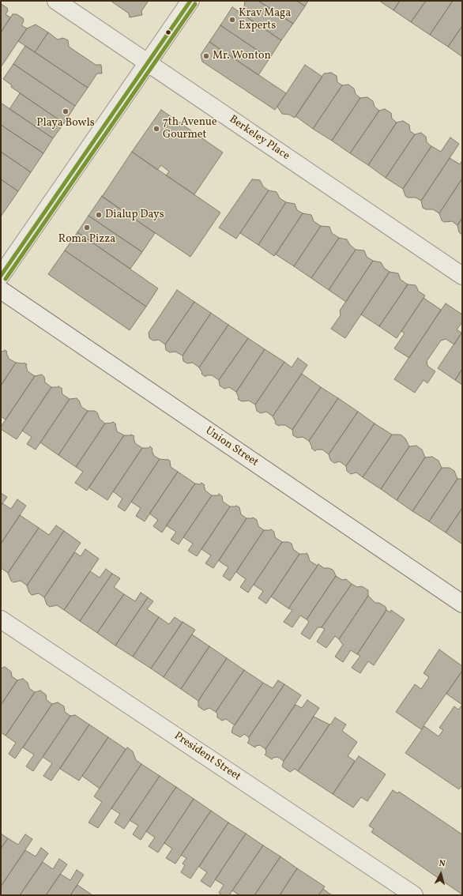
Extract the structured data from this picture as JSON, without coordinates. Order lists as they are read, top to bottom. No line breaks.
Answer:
{"streets":{"street":["Berkeley Place","Union Street","President Street"]},"places":["Krav Maga Experts","Mr. Wonton","Playa Bowls","7th Avenue Gourmet","Dialup Days","Roma Pizza"],"north":"top"}
